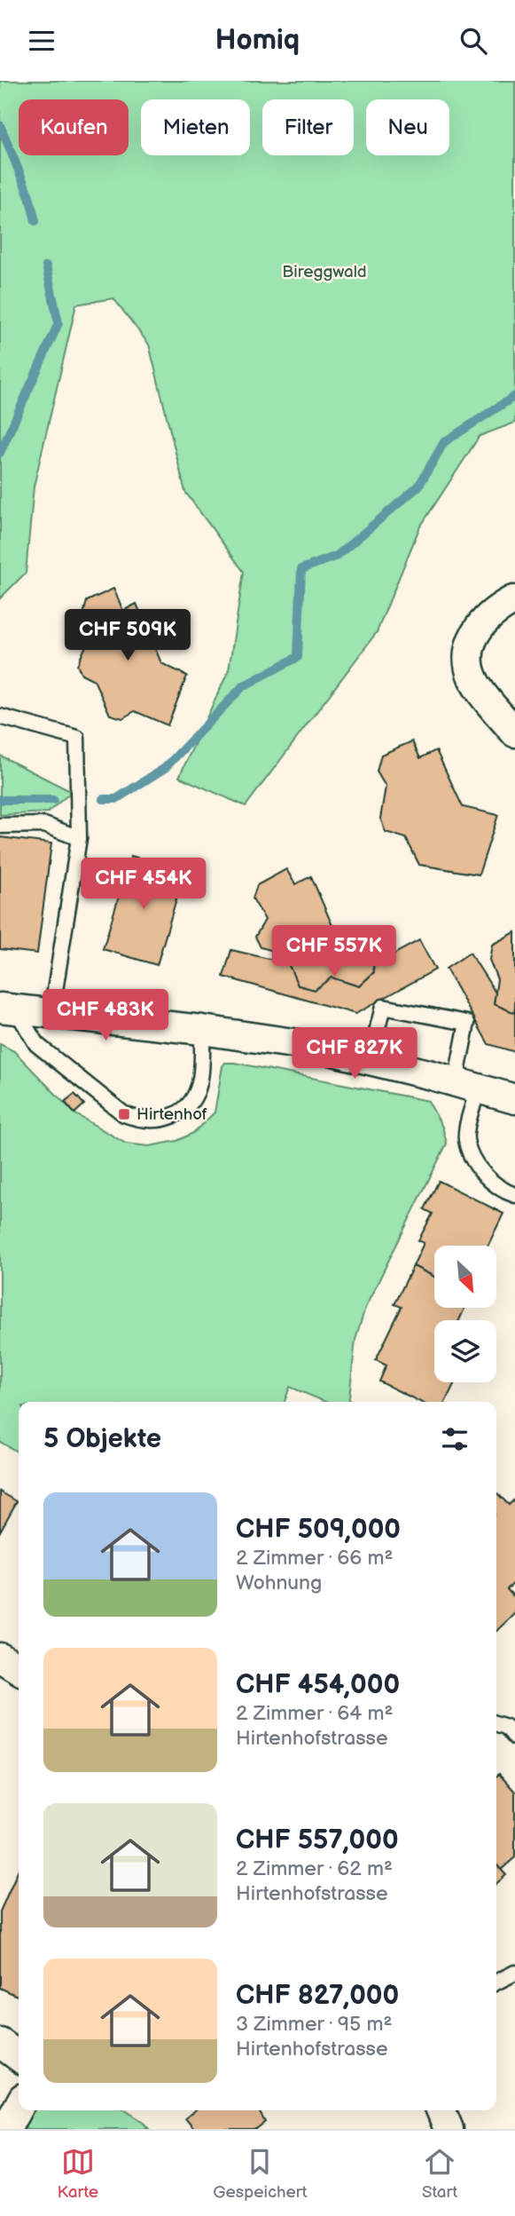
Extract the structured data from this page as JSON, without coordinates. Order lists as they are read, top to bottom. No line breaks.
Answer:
{"parks":["Bireggwald"],"places":{"transit":["Hirtenhof"]},"north":"bottom right","page":{"header":"Homiq","chip":["Kaufen","Mieten","Filter","Neu"],"price":["CHF 509K","CHF 454K","CHF 557K","CHF 483K","CHF 827K"],"heading":"5 Objekte","list":[{"name":"CHF 509,000","note":"2 Zimmer · 66 m² · Wohnung"},{"name":"CHF 454,000","note":"2 Zimmer · 64 m² · Hirtenhofstrasse"},{"name":"CHF 557,000","note":"2 Zimmer · 62 m² · Hirtenhofstrasse"},{"name":"CHF 827,000","note":"3 Zimmer · 95 m² · Hirtenhofstrasse"}],"tabs":["Karte","Gespeichert","Start"]}}
